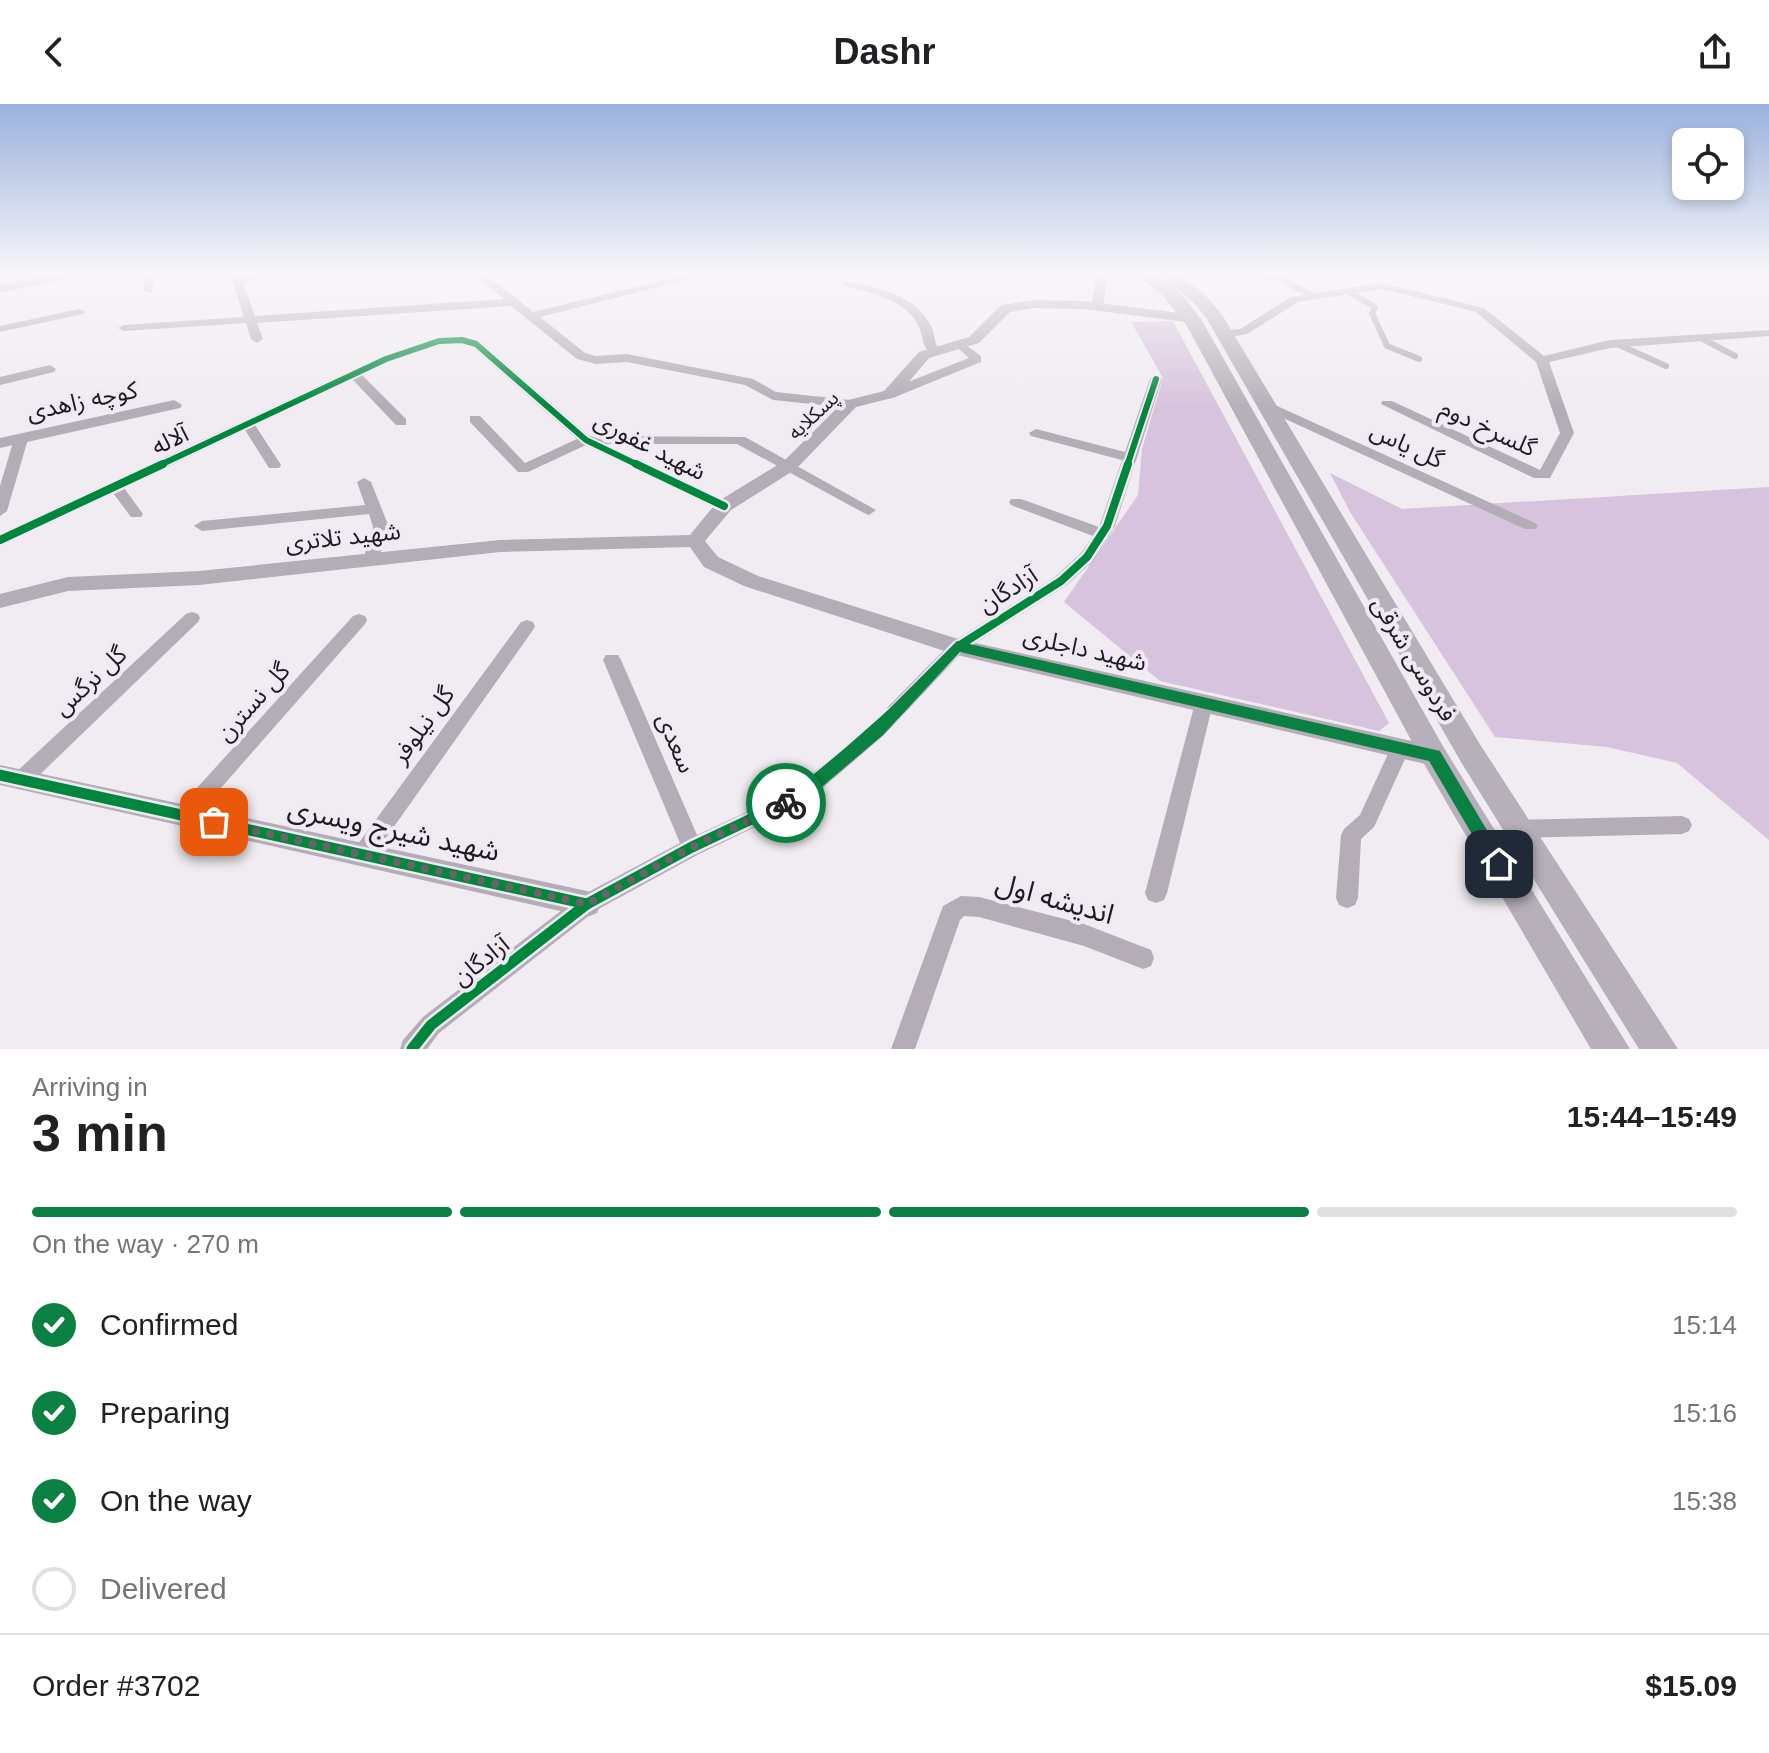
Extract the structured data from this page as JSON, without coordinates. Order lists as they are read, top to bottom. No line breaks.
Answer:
{"streets":{"main road":["فردوسی شرقی"],"street":["کوچه زاهدی","پسکلایه","گلسرخ دوم","آلاله","گل یاس","شهید غفوری","شهید تلاتری","آزادگان","شهید داجلری","گل نرگس","گل نسترن","گل نیلوفر","سعدی","شهید شیرج ویسری","اندیشه اول"]},"crossings":[["پسکلایه","شهید غفوری"],["پسکلایه","شهید تلاتری"],["پسکلایه","شهید داجلری"],["آلاله","شهید غفوری"],["گل یاس","فردوسی شرقی"],["شهید تلاتری","شهید داجلری"],["آزادگان","شهید داجلری"],["آزادگان","سعدی"],["آزادگان","شهید شیرج ویسری"],["شهید داجلری","فردوسی شرقی"],["گل نرگس","شهید شیرج ویسری"],["گل نسترن","شهید شیرج ویسری"],["گل نیلوفر","شهید شیرج ویسری"]],"page":{"header":"Dashr","heading":["3 min","Arriving in","15:44–15:49"],"panel":["Order #3702","$15.09"],"bar":"On the way · 270 m","list":[["Confirmed","15:14"],["Preparing","15:16"],["On the way","15:38"],"Delivered"]}}
